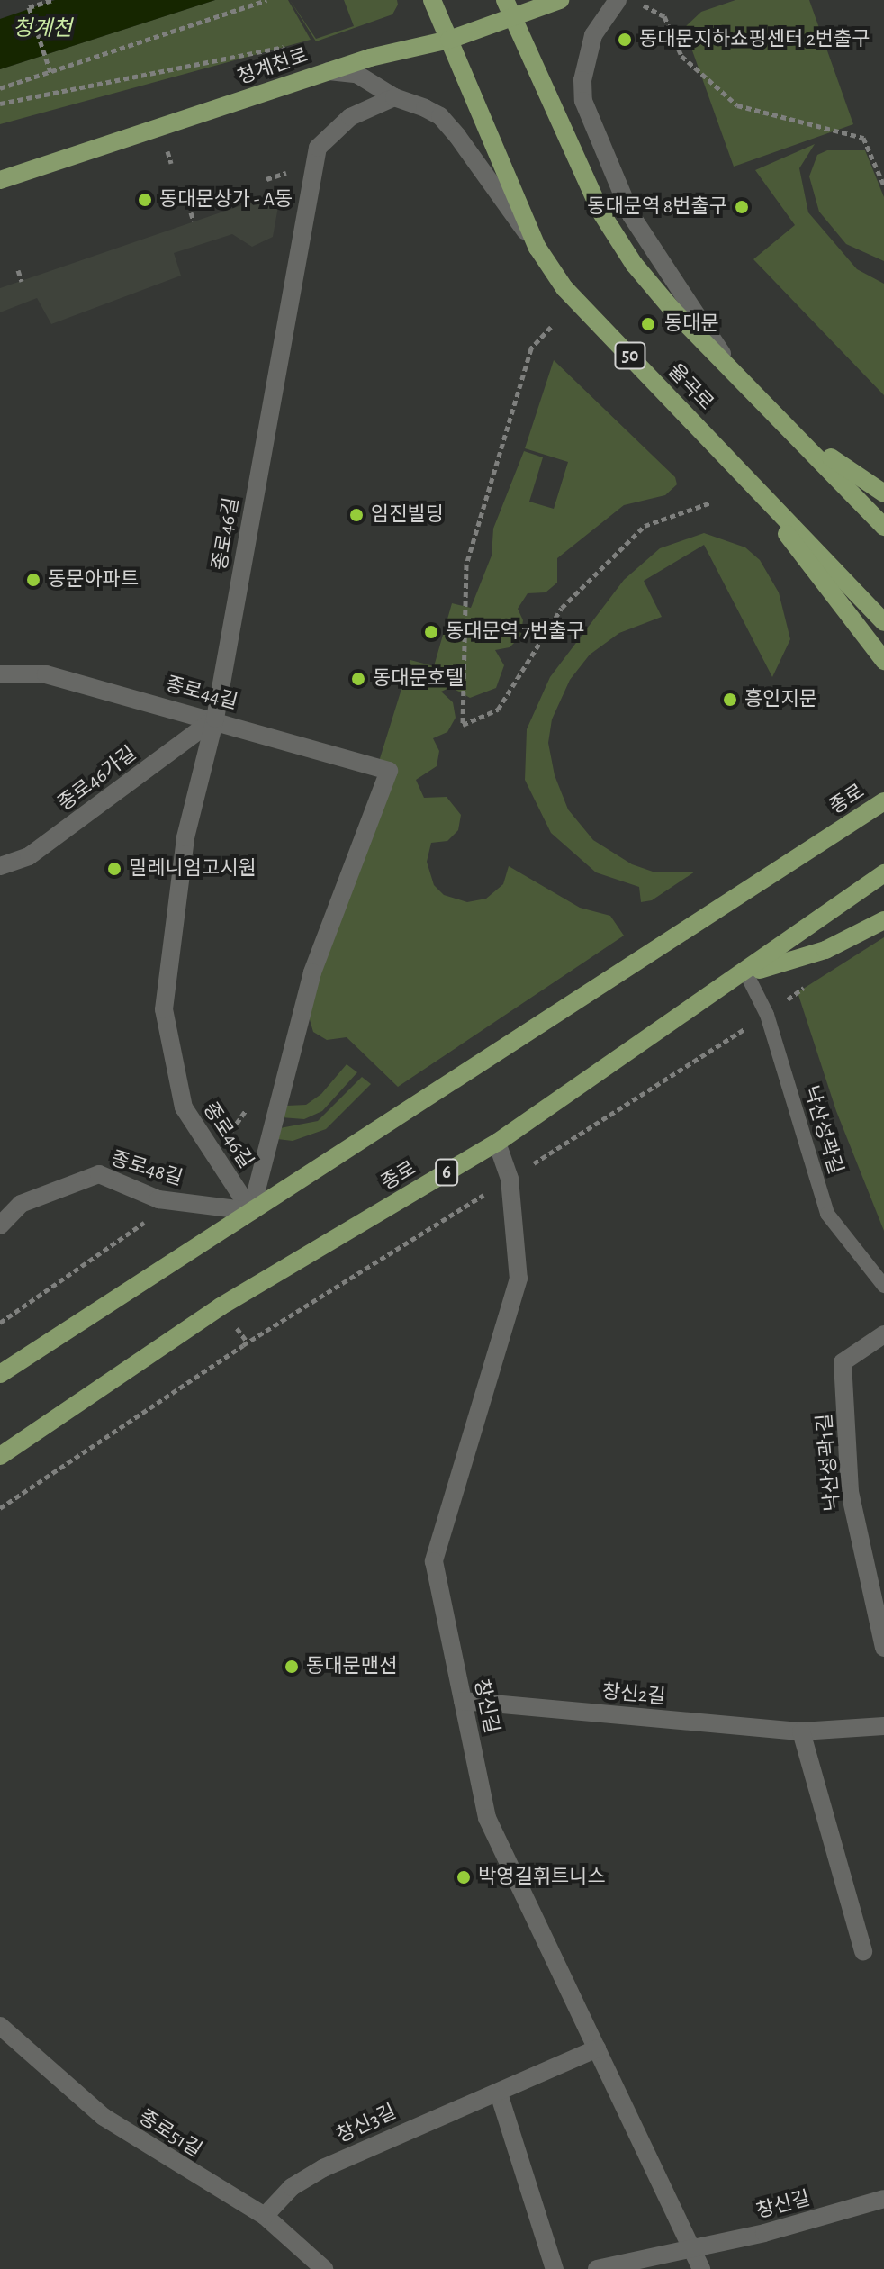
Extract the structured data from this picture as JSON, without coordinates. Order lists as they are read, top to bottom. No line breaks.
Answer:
{"streets":{"main road":["청계천로","50","율곡로","종로","6"],"street":["종로46길","종로44길","종로46가길","종로48길","낙산성곽1길","창신2길","창신길","창신3길","종로51길"],"lane":["낙산성곽길"]},"crossings":[["청계천로","율곡로"],["종로46길","종로44길"],["종로46길","종로46가길"],["종로46길","종로"],["종로46길","종로48길"],["종로44길","종로46가길"],["종로44길","종로"],["종로44길","종로48길"],["종로","낙산성곽길"],["종로","종로48길"],["종로","창신길"],["창신2길","창신길"],["창신길","창신3길"],["창신3길","종로51길"]],"water":["청계천"],"places":["동대문지하쇼핑센터 2번출구","동대문상가 - A동","동대문역 8번출구","동대문","임진빌딩","동문아파트","동대문역 7번출구","동대문호텔","흥인지문","밀레니엄고시원","동대문맨션","박영길휘트니스"]}
